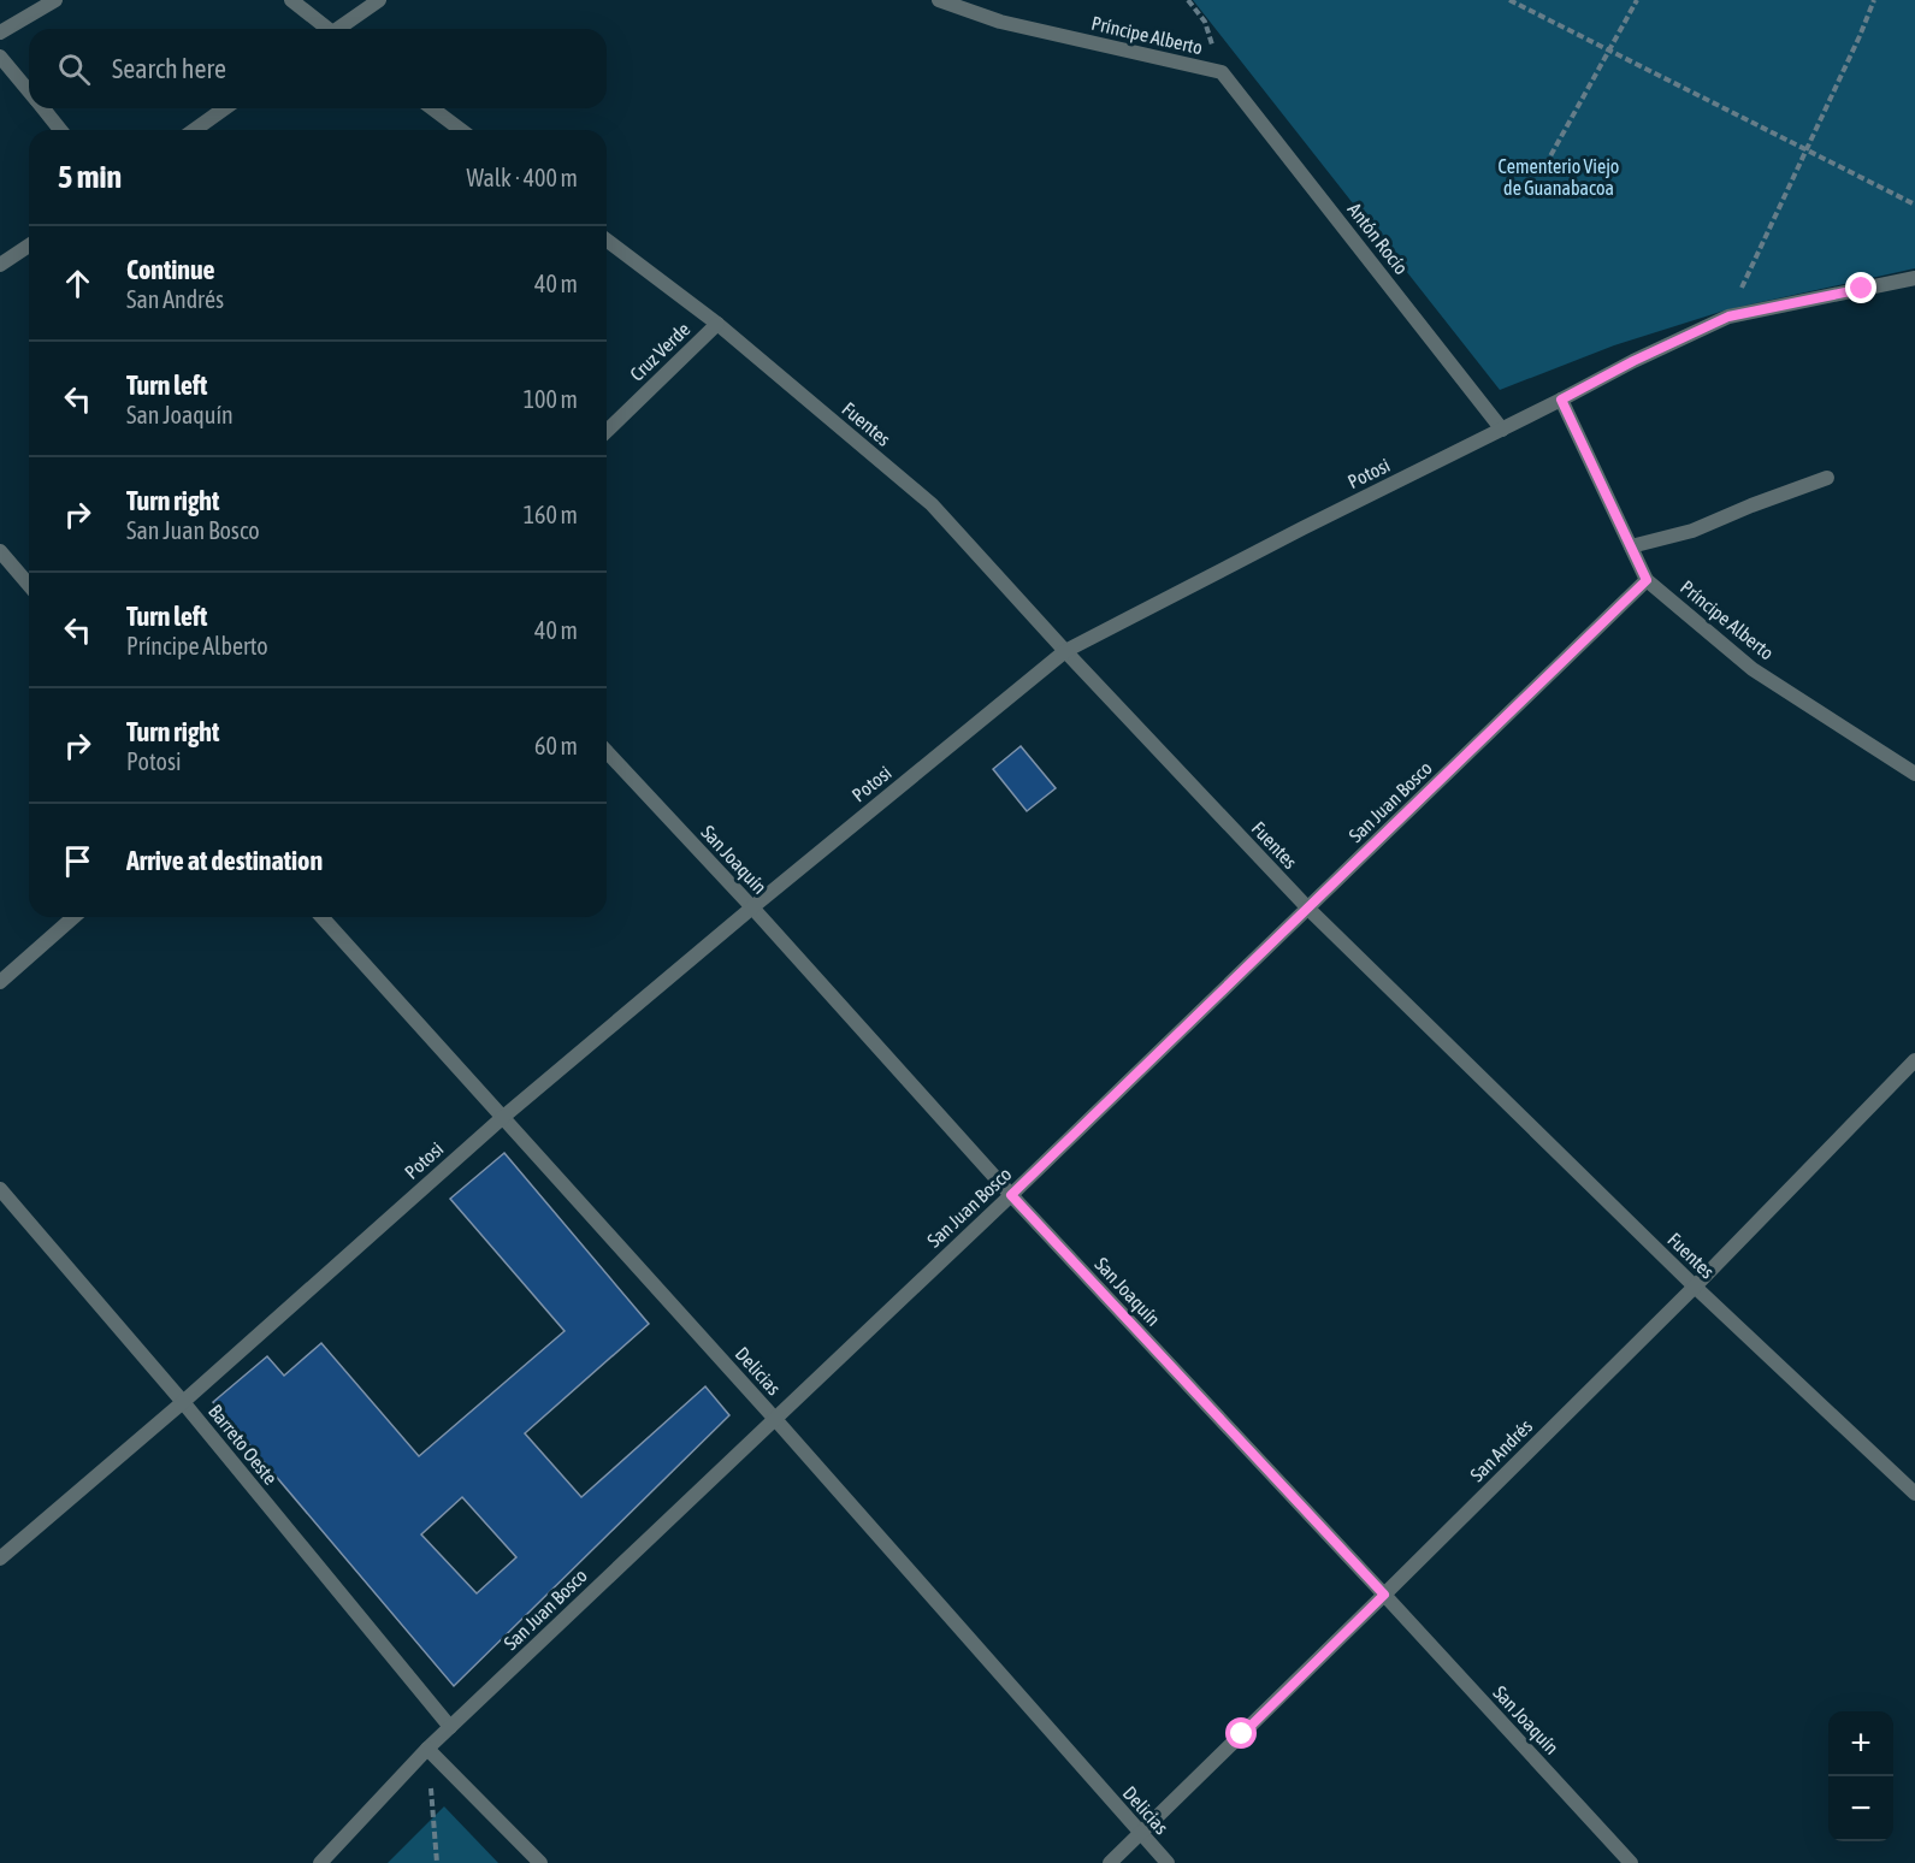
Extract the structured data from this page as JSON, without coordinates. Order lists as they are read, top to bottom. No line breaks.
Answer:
{"streets":{"street":["Príncipe Alberto","Antón Rocío","Cruz Verde","Fuentes","Potosi","San Juan Bosco","San Joaquín","Delicias","Barreto Oeste","San Andrés"]},"crossings":[["Príncipe Alberto","Antón Rocío"],["Príncipe Alberto","Potosi"],["Príncipe Alberto","San Juan Bosco"],["Antón Rocío","Potosi"],["Cruz Verde","Fuentes"],["Fuentes","Potosi"],["Fuentes","San Juan Bosco"],["Fuentes","San Andrés"],["Potosi","San Joaquín"],["Potosi","Delicias"],["Potosi","Barreto Oeste"],["San Juan Bosco","San Joaquín"],["San Juan Bosco","Delicias"],["San Juan Bosco","Barreto Oeste"],["San Joaquín","San Andrés"],["Delicias","San Andrés"]],"parks":["Cementerio Viejo de Guanabacoa"],"page":{"search":"Search here","heading":["5 min","Walk · 400 m"],"list":[["Continue","San Andrés","40 m"],["Turn left","San Joaquín","100 m"],["Turn right","San Juan Bosco","160 m"],["Turn left","Príncipe Alberto","40 m"],["Turn right","Potosi","60 m"],"Arrive at destination"],"map_buttons":["+","−"]}}
